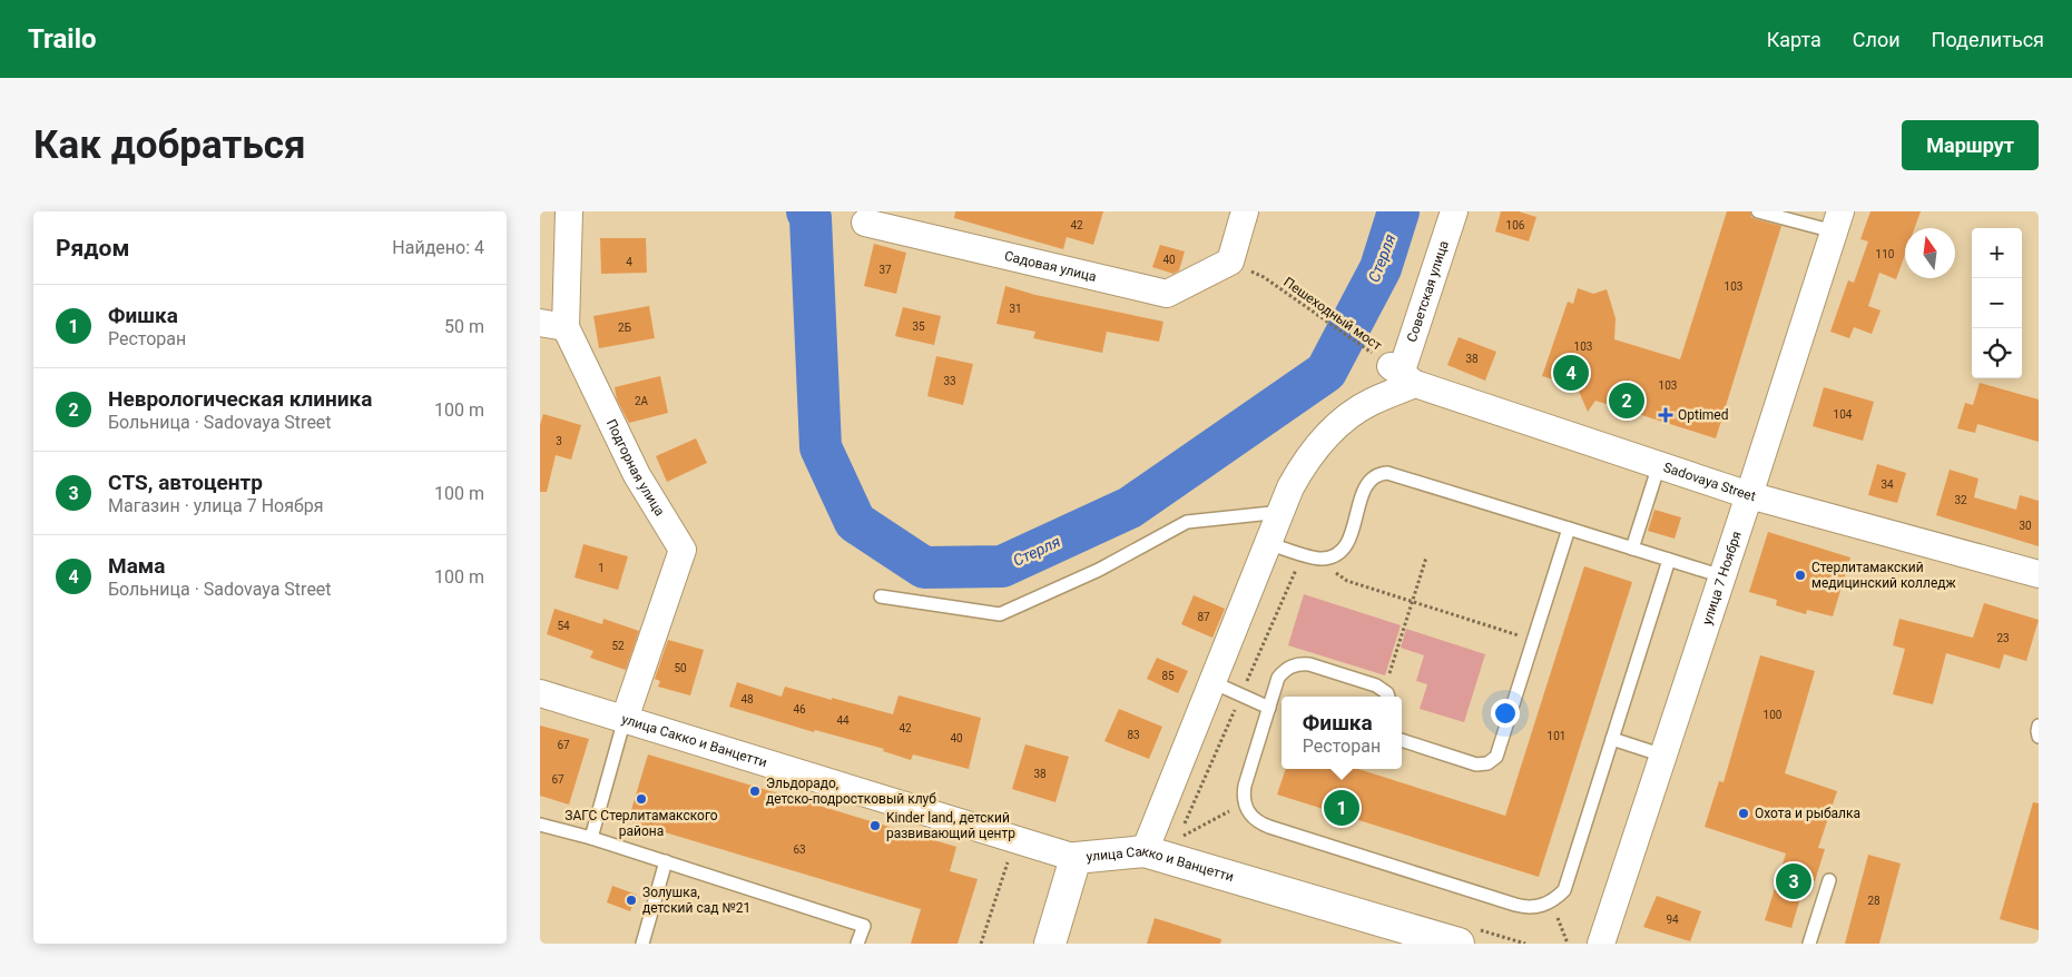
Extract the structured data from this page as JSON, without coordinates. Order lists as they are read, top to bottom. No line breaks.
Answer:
{"streets":{"street":["Садовая улица","Советская улица","Подгорная улица","Sadovaya Street","улица 7 Ноября","улица Сакко и Ванцетти"],"path":["Пешеходный мост"]},"crossings":[["Советская улица","Пешеходный мост"],["Советская улица","Sadovaya Street"],["Пешеходный мост","Sadovaya Street"],["Подгорная улица","улица Сакко и Ванцетти"],["Sadovaya Street","улица 7 Ноября"]],"water":["Стерля"],"places":{"health":["Optimed"],"other":["Стерлитамакский медицинский колледж","Эльдорадо, детско-подростковый клуб","ЗАГС Стерлитамакского района","Охота и рыбалка","Kinder land, детский развивающий центр","Золушка, детский сад №21"]},"house_numbers":["42","106","110","40","4","37","103","31","35","2Б","103","38","33","103","2А","104","3","34","32","30","1","87","54","23","52","50","85","48","46","100","44","42","83","101","40","67","38","67","63","28","94"],"north":"top","page":{"header":"Trailo","nav":["Карта","Слои","Поделиться"],"buttons":"Маршрут","title":"Как добраться","heading":["Рядом","Найдено: 4"],"map_buttons":["+","−"],"list":[{"mark":"1","name":"Фишка","note":"Ресторан","value":"50 m"},{"mark":"2","name":"Неврологическая клиника","note":"Больница · Sadovaya Street","value":"100 m"},{"mark":"3","name":"СTS, автоцентр","note":"Магазин · улица 7 Ноября","value":"100 m"},{"mark":"4","name":"Мама","note":"Больница · Sadovaya Street","value":"100 m"}],"pins":["4","2","1","3"],"popup":["Фишка","Ресторан"]}}
